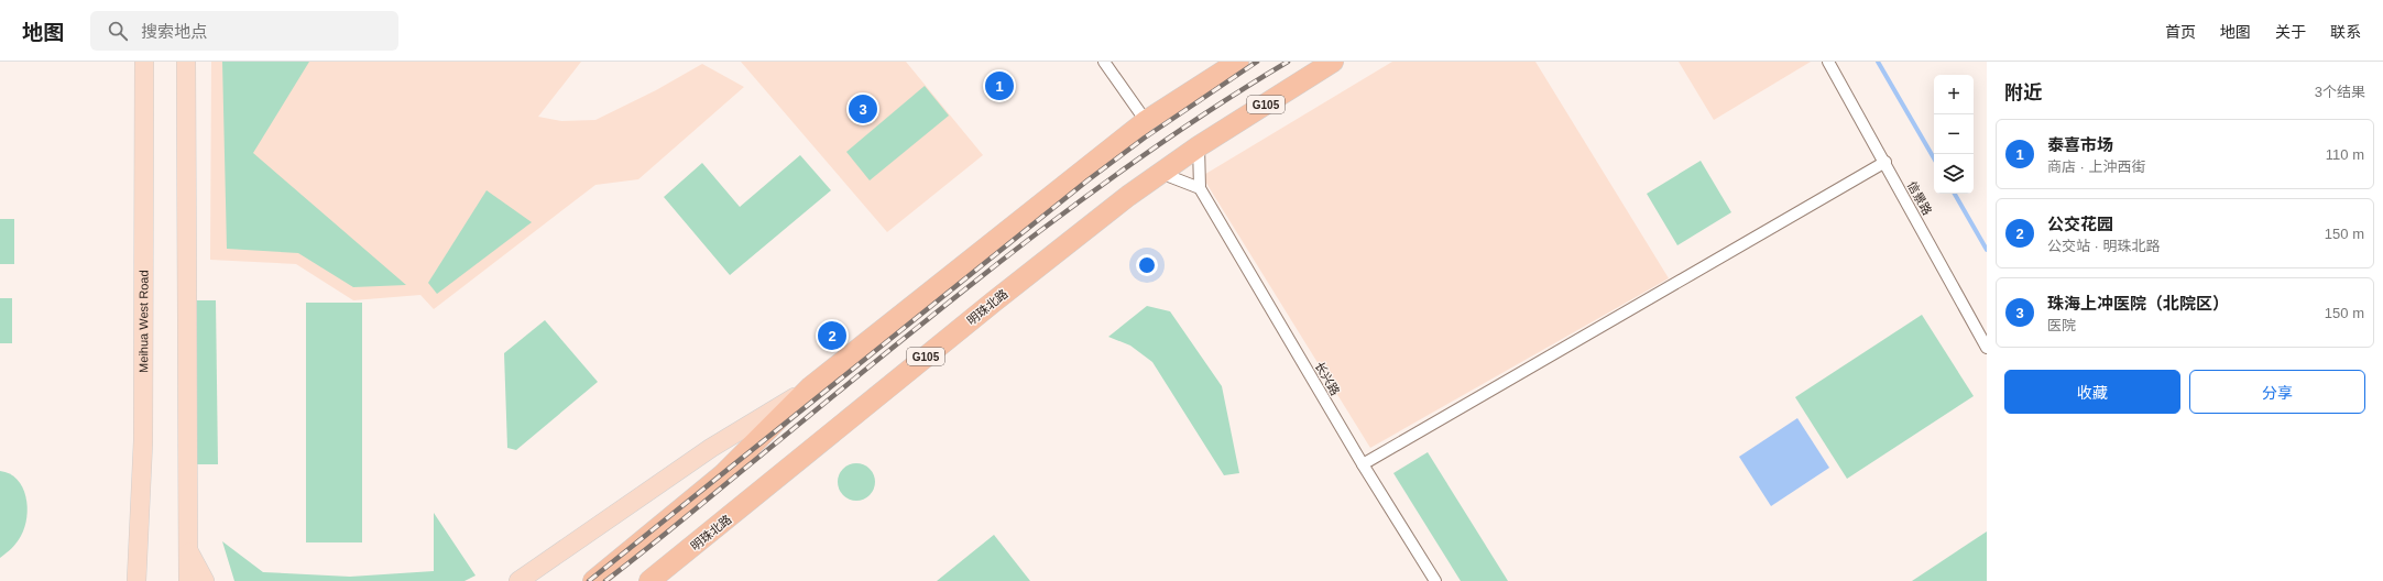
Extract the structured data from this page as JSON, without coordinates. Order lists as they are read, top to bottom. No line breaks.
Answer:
{"streets":{"highway":["G105","明珠北路"],"main road":["Meihua West Road"],"street":["信景路","长兴路"]},"crossings":[["明珠北路","长兴路"]],"page":{"header":"地图","search":"搜索地点","nav":["首页","地图","关于","联系"],"heading":["附近","3个结果"],"pins":["1","3","2"],"map_buttons":["+","−"],"list":[{"mark":"1","name":"泰喜市场","note":"商店 · 上沖西街","value":"110 m"},{"mark":"2","name":"公交花园","note":"公交站 · 明珠北路","value":"150 m"},{"mark":"3","name":"珠海上冲医院（北院区）","note":"医院","value":"150 m"}],"buttons":["收藏","分享"]}}
